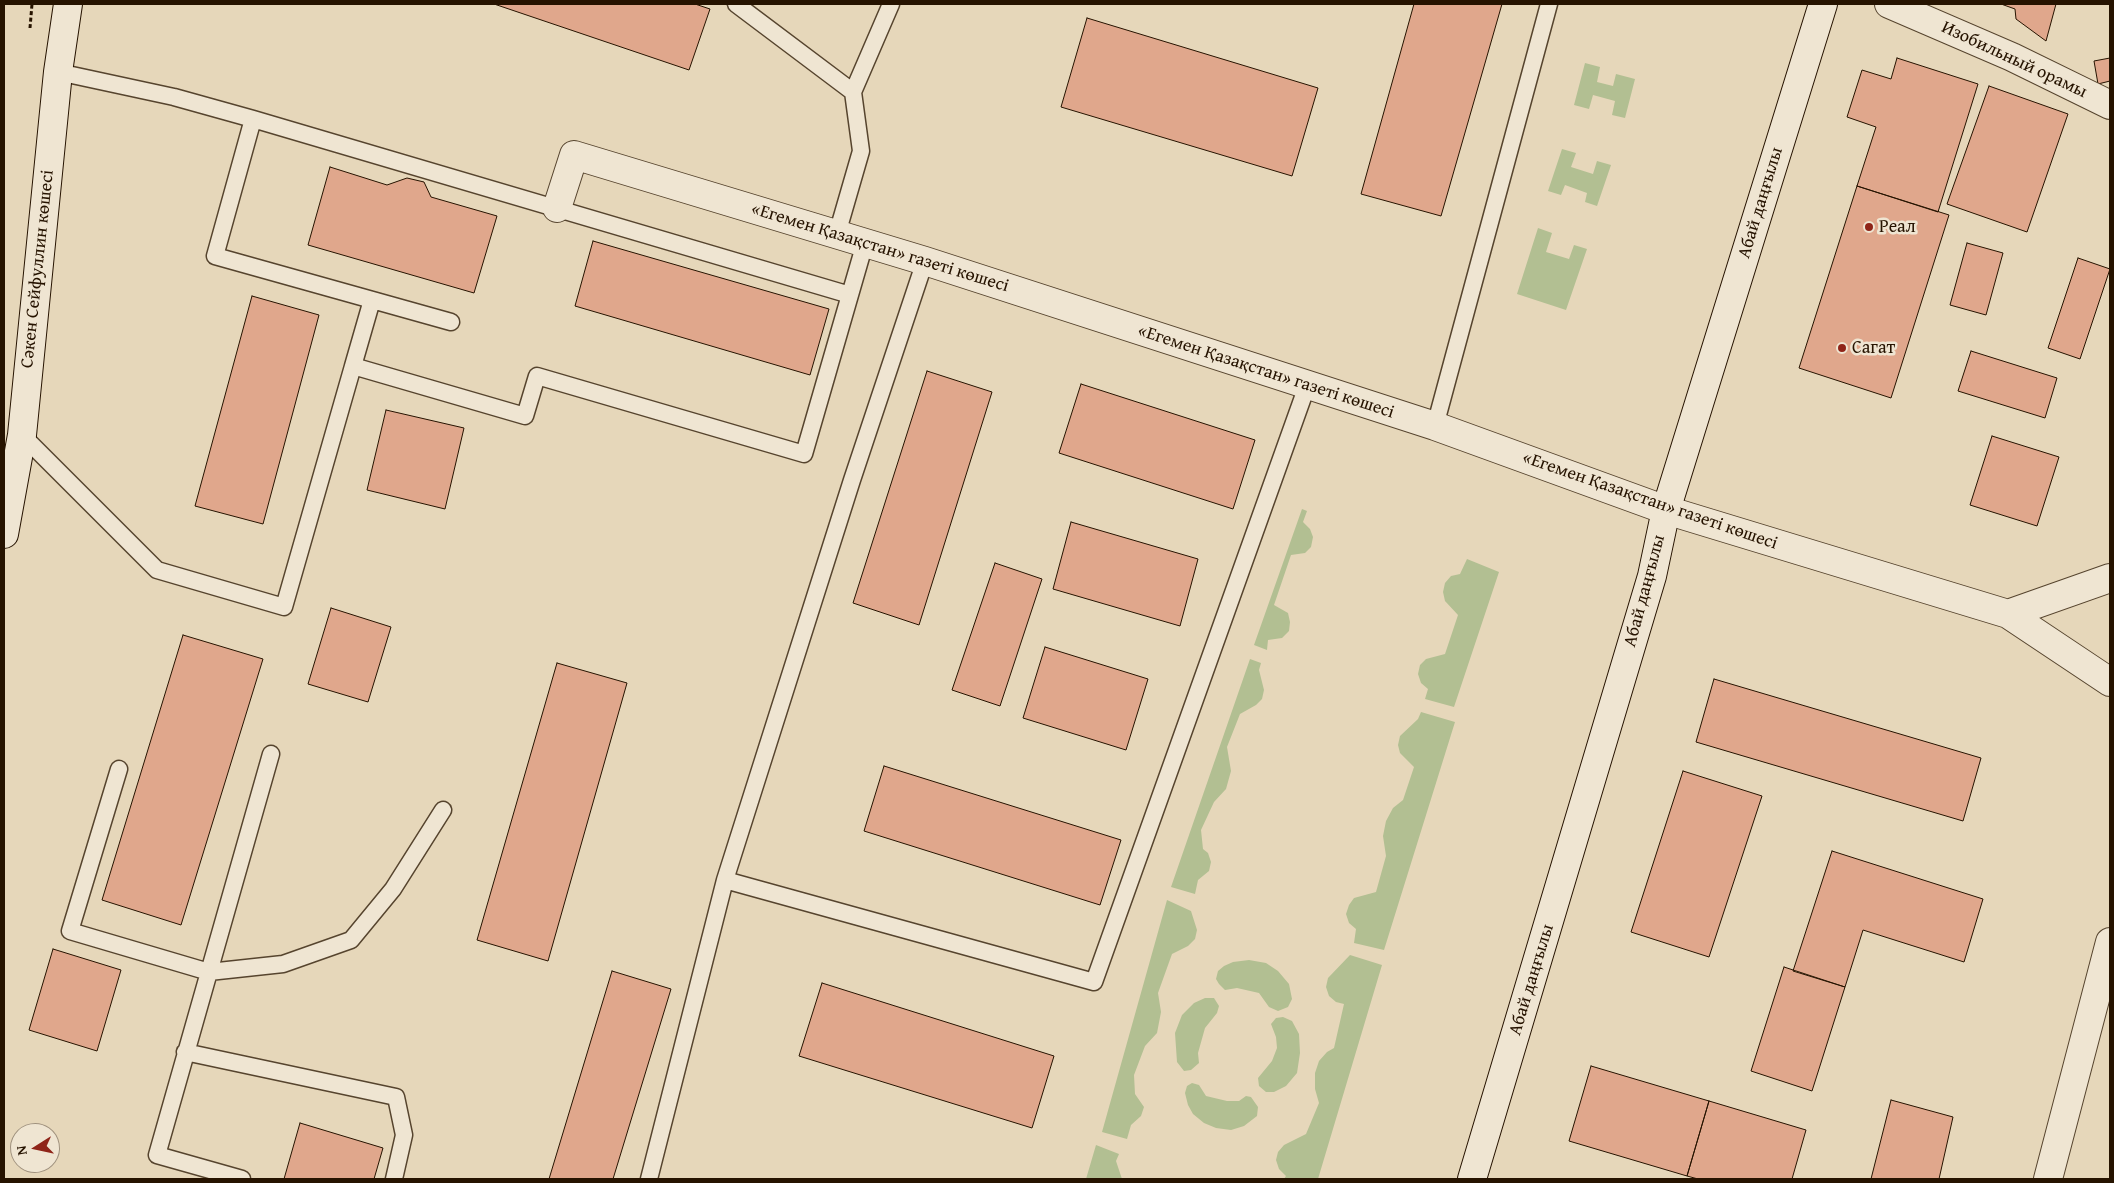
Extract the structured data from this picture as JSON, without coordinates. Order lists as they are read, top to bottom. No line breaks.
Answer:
{"streets":{"street":["Изобильный орамы","Абай даңғылы","«Егемен Қазақстан» газеті көшесі","Сәкен Сейфуллин көшесі"]},"crossings":[["Абай даңғылы","«Егемен Қазақстан» газеті көшесі"]],"places":["Реал","Сагат"],"north":"left"}
